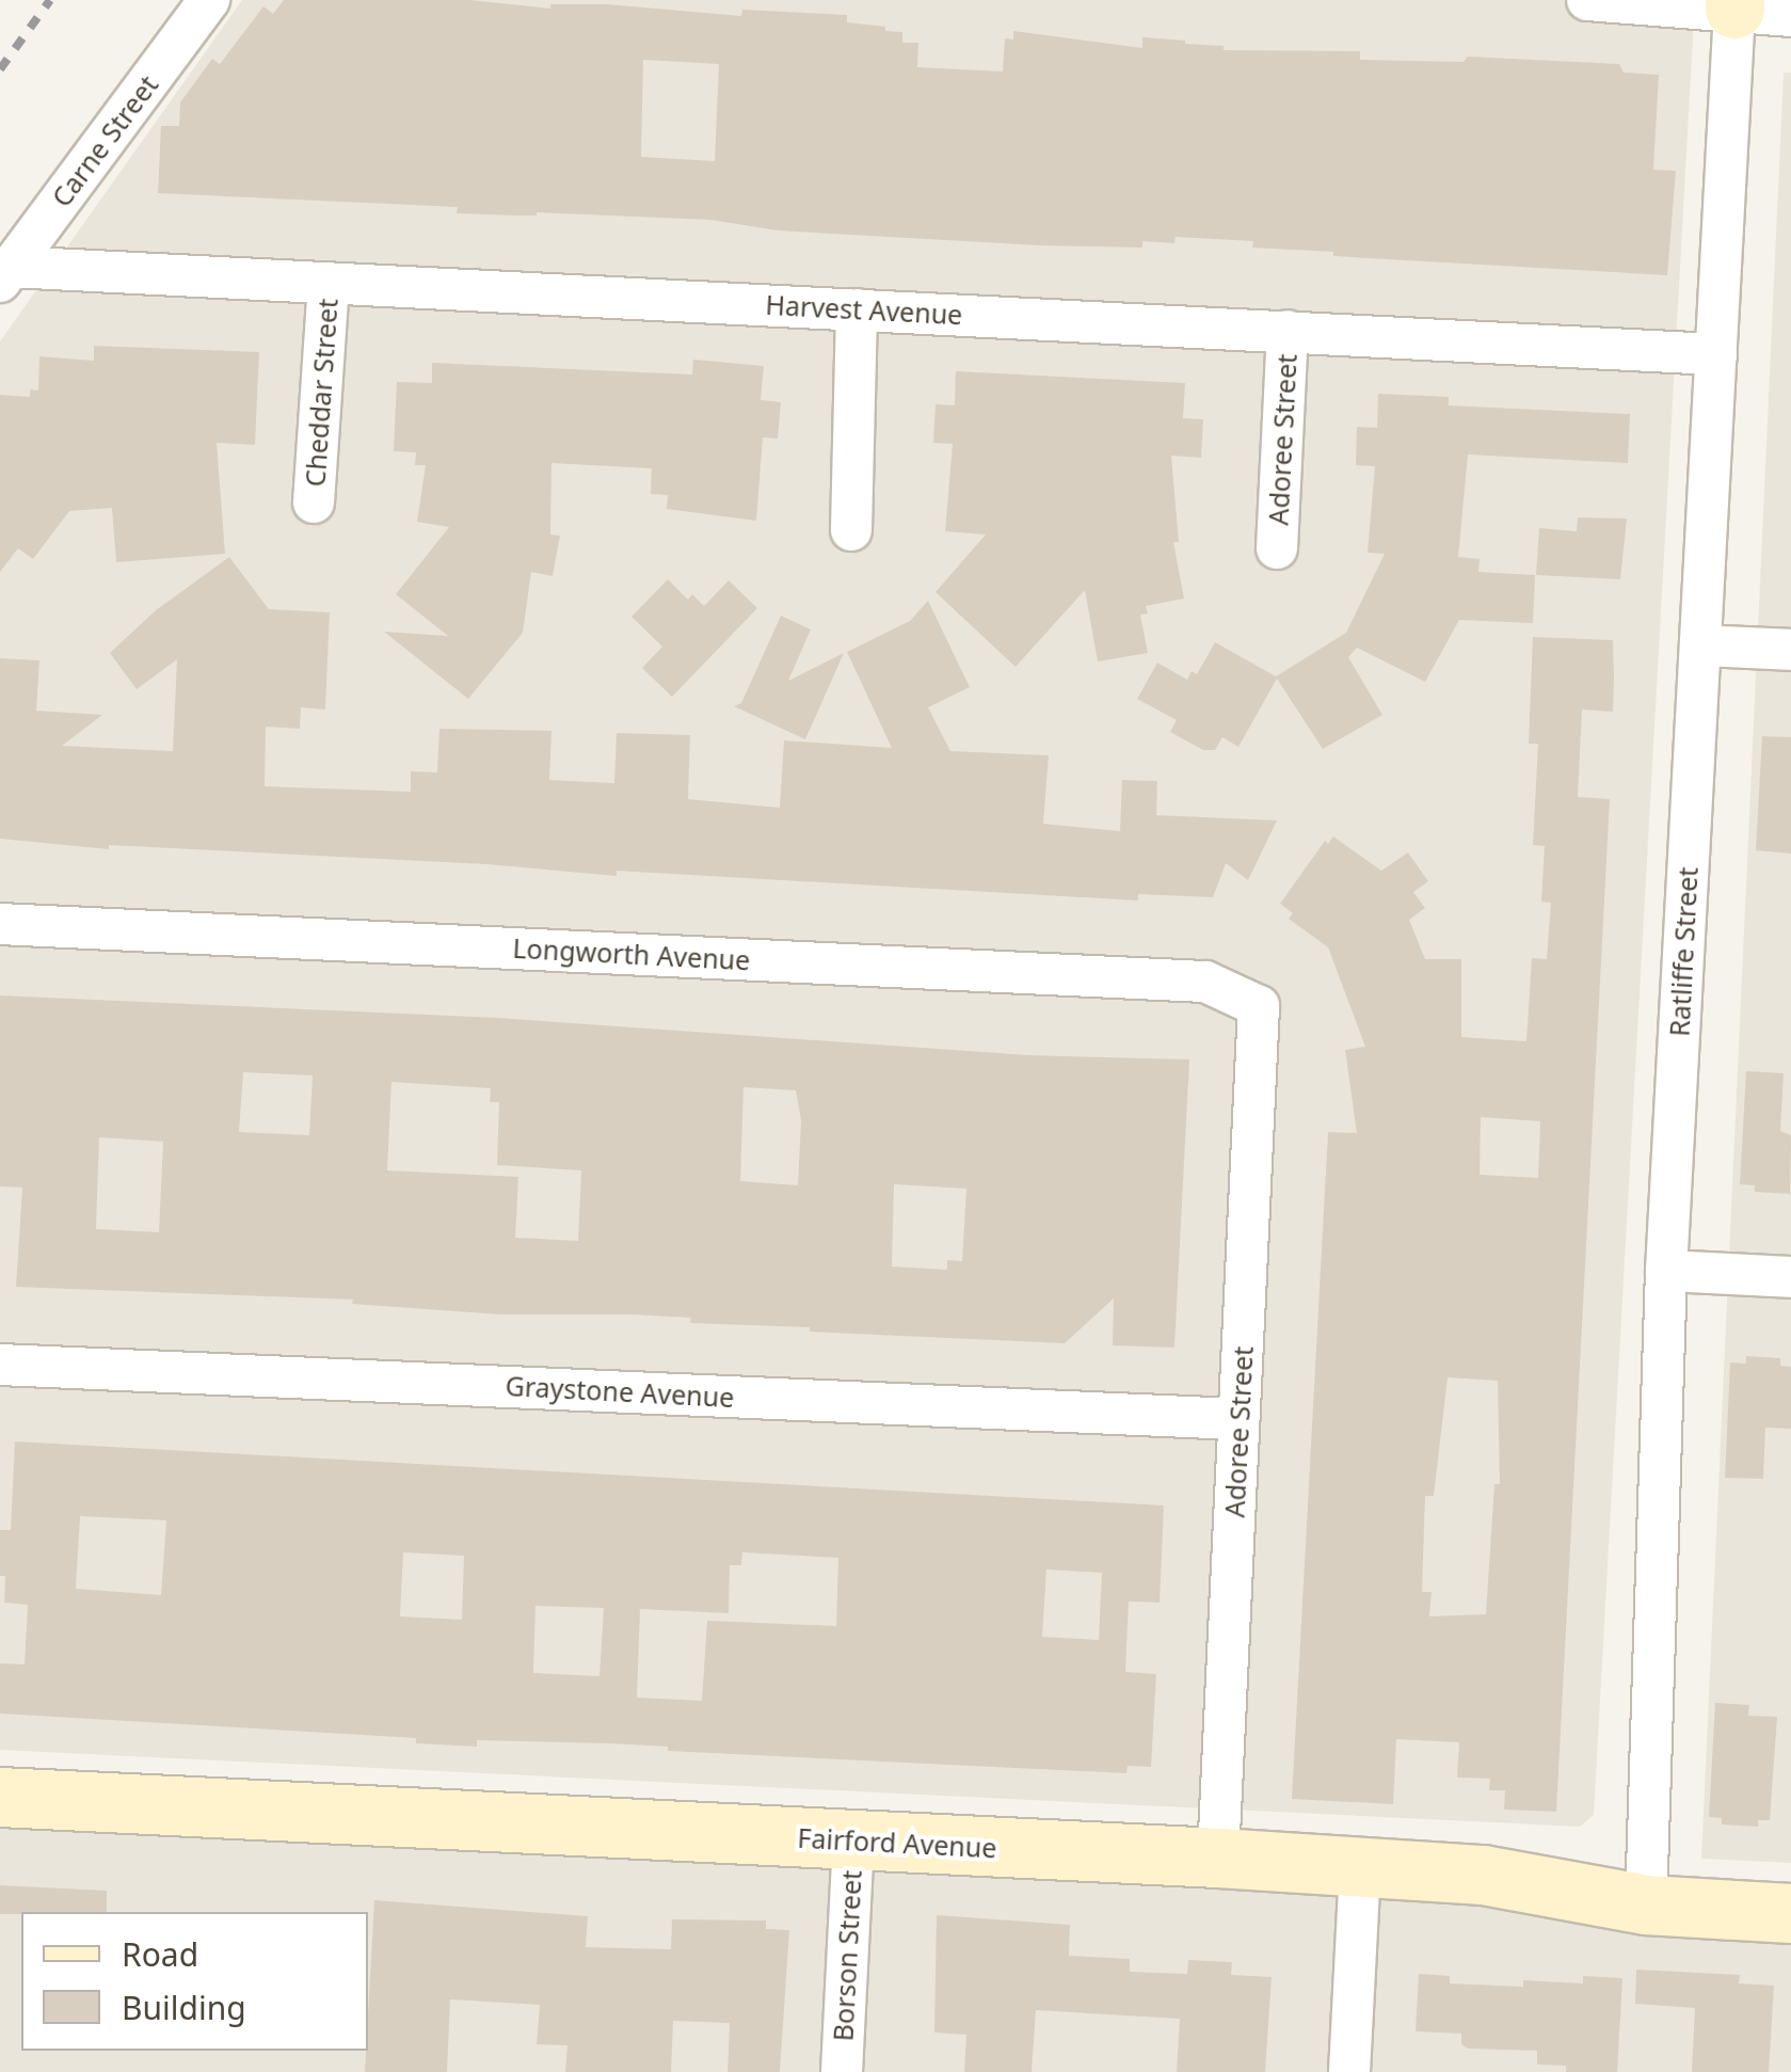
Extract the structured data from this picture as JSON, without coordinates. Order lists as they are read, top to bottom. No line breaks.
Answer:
{"streets":{"street":["Carne Street","Harvest Avenue","Cheddar Street","Adoree Street","Ratliffe Street","Longworth Avenue","Graystone Avenue","Fairford Avenue","Borson Street"]},"crossings":[["Carne Street","Harvest Avenue"],["Harvest Avenue","Cheddar Street"],["Harvest Avenue","Adoree Street"],["Harvest Avenue","Ratliffe Street"],["Adoree Street","Longworth Avenue"],["Adoree Street","Graystone Avenue"],["Adoree Street","Fairford Avenue"],["Ratliffe Street","Fairford Avenue"],["Fairford Avenue","Borson Street"]],"legend":["Road","Building"]}
